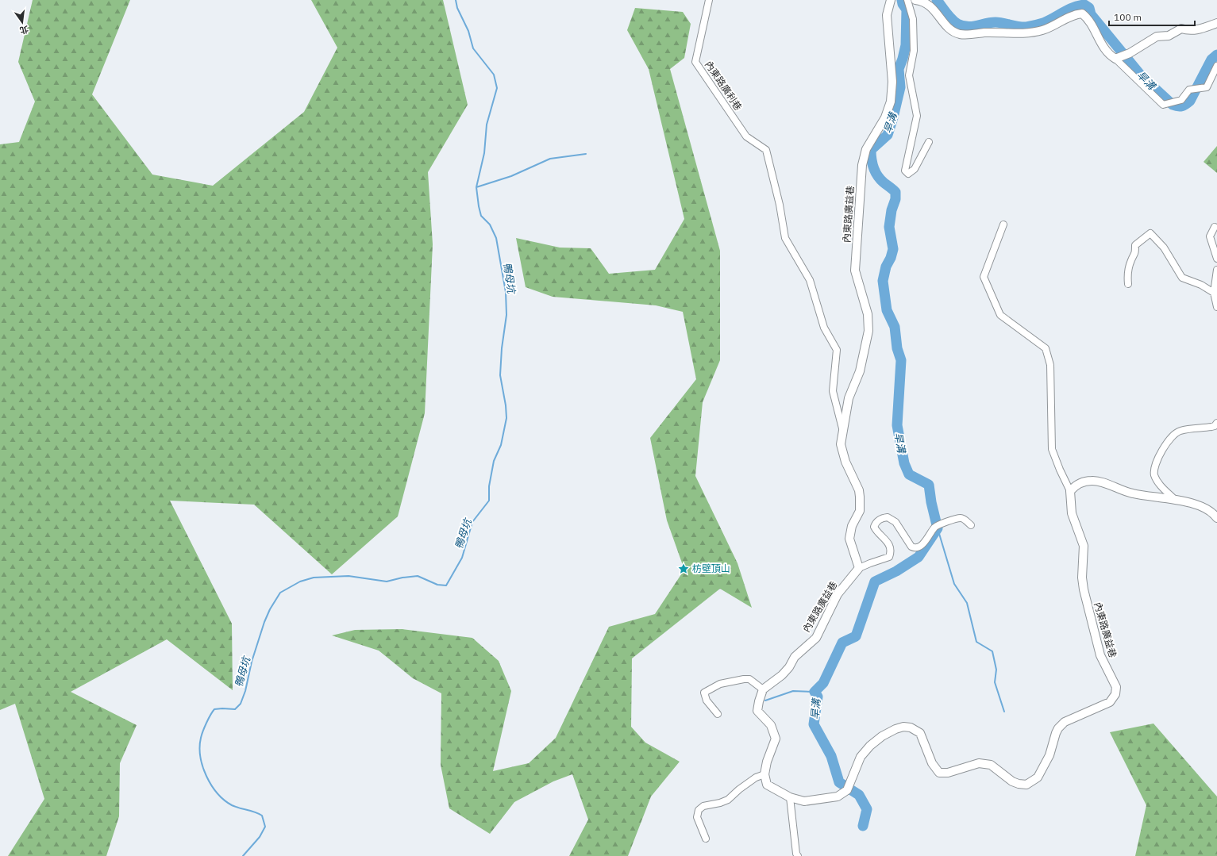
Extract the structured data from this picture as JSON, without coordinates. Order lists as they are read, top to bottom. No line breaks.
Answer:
{"streets":{"street":["內東路廣利巷","內東路廣益巷"]},"crossings":[["內東路廣利巷","內東路廣益巷"]],"water":["旱溝","鴨母坑"],"places":{"place":["枋壁頂山"]},"scale_bar":"100 m","north":"bottom"}
